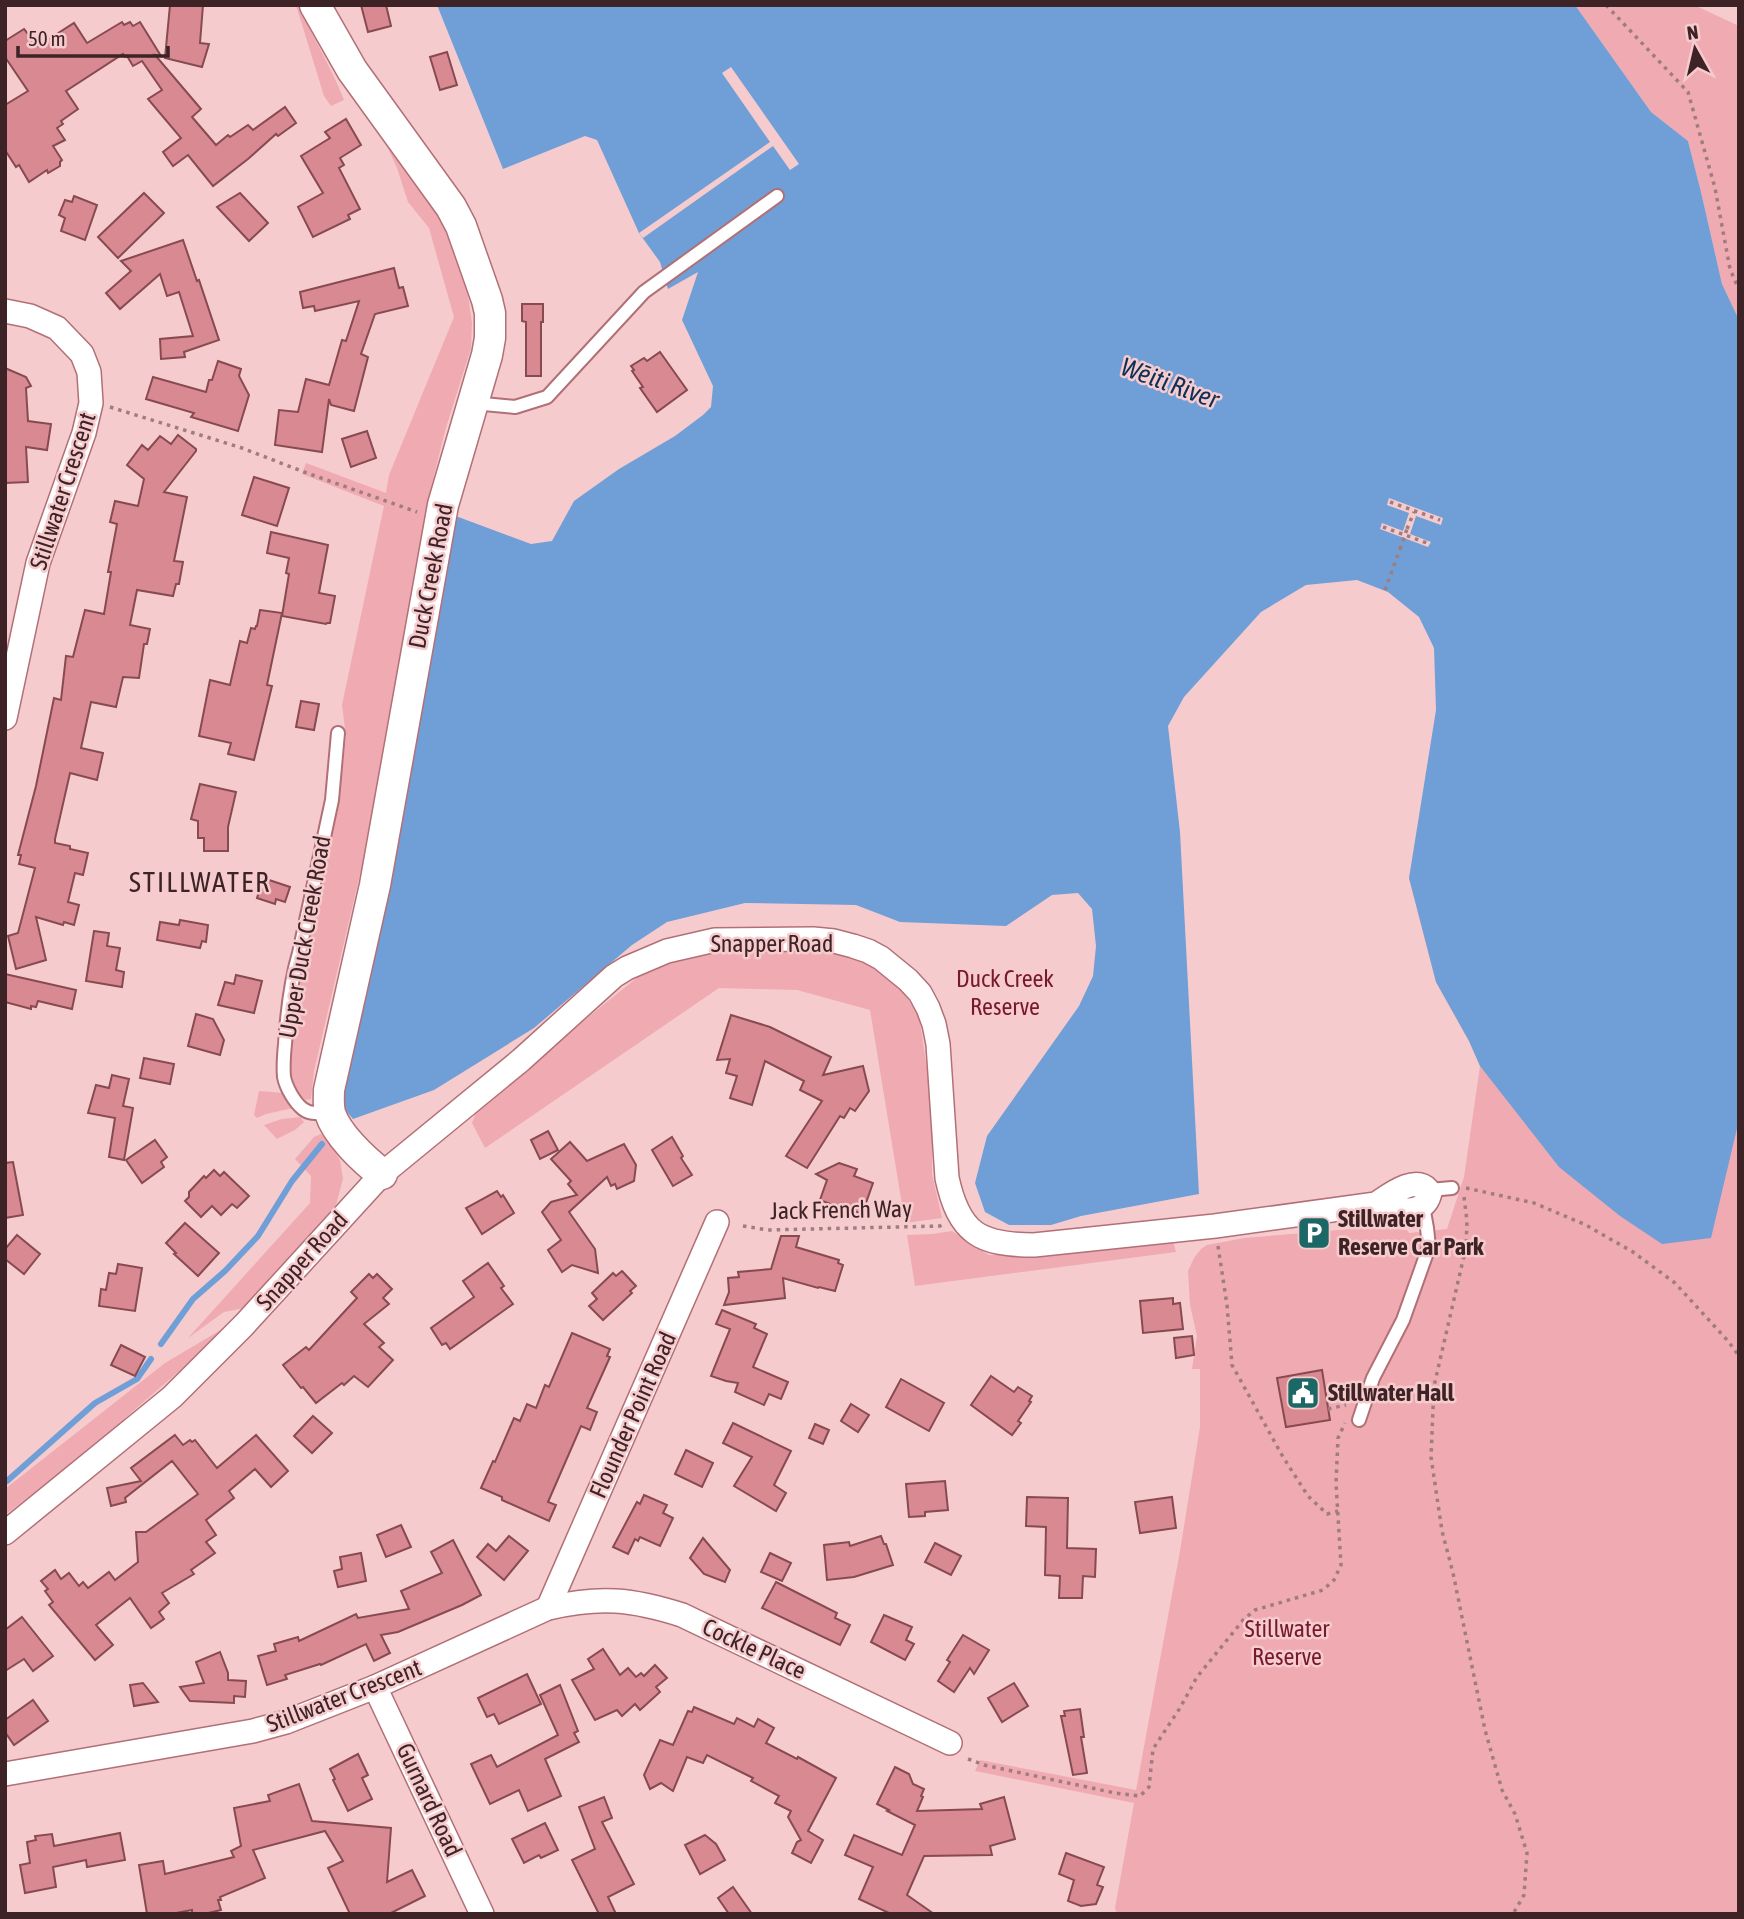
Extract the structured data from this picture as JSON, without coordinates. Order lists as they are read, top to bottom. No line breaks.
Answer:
{"streets":{"street":["Stillwater Crescent","Duck Creek Road","Snapper Road","Flounder Point Road","Cockle Place","Gurnard Road"],"lane":["Upper Duck Creek Road"],"path":["Jack French Way"]},"crossings":[["Stillwater Crescent","Flounder Point Road"],["Stillwater Crescent","Cockle Place"],["Stillwater Crescent","Gurnard Road"],["Duck Creek Road","Upper Duck Creek Road"],["Flounder Point Road","Cockle Place"]],"districts":["STILLWATER"],"water":["Wēiti River"],"parks":["Duck Creek Reserve","Stillwater Reserve"],"places":{"parking":["Stillwater Reserve Car Park"],"public building":["Stillwater Hall"]},"scale_bar":"50 m","north":"top"}
